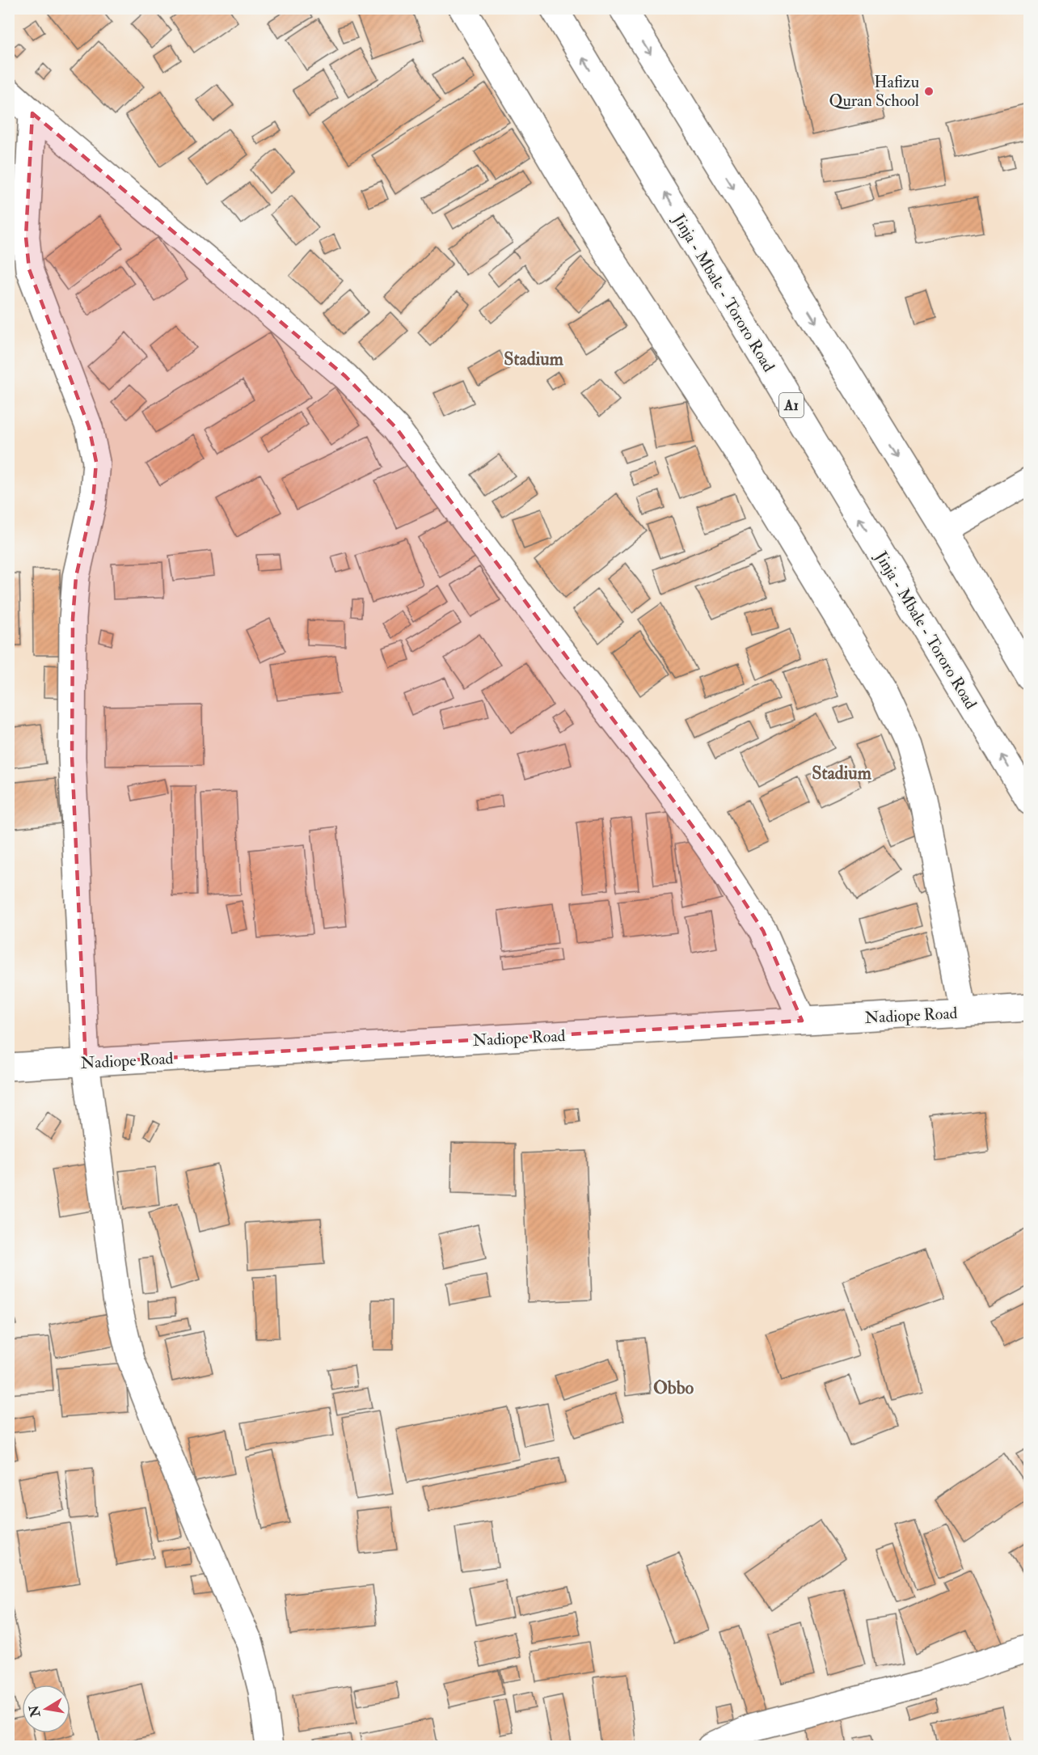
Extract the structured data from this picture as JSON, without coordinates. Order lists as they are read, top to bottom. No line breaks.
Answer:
{"streets":{"main road":["Jinja - Mbale - Tororo Road","A1","Nadiope Road"]},"districts":["Stadium","Stadium","Obbo"],"places":["Hafizu Quran School"],"north":"left"}
